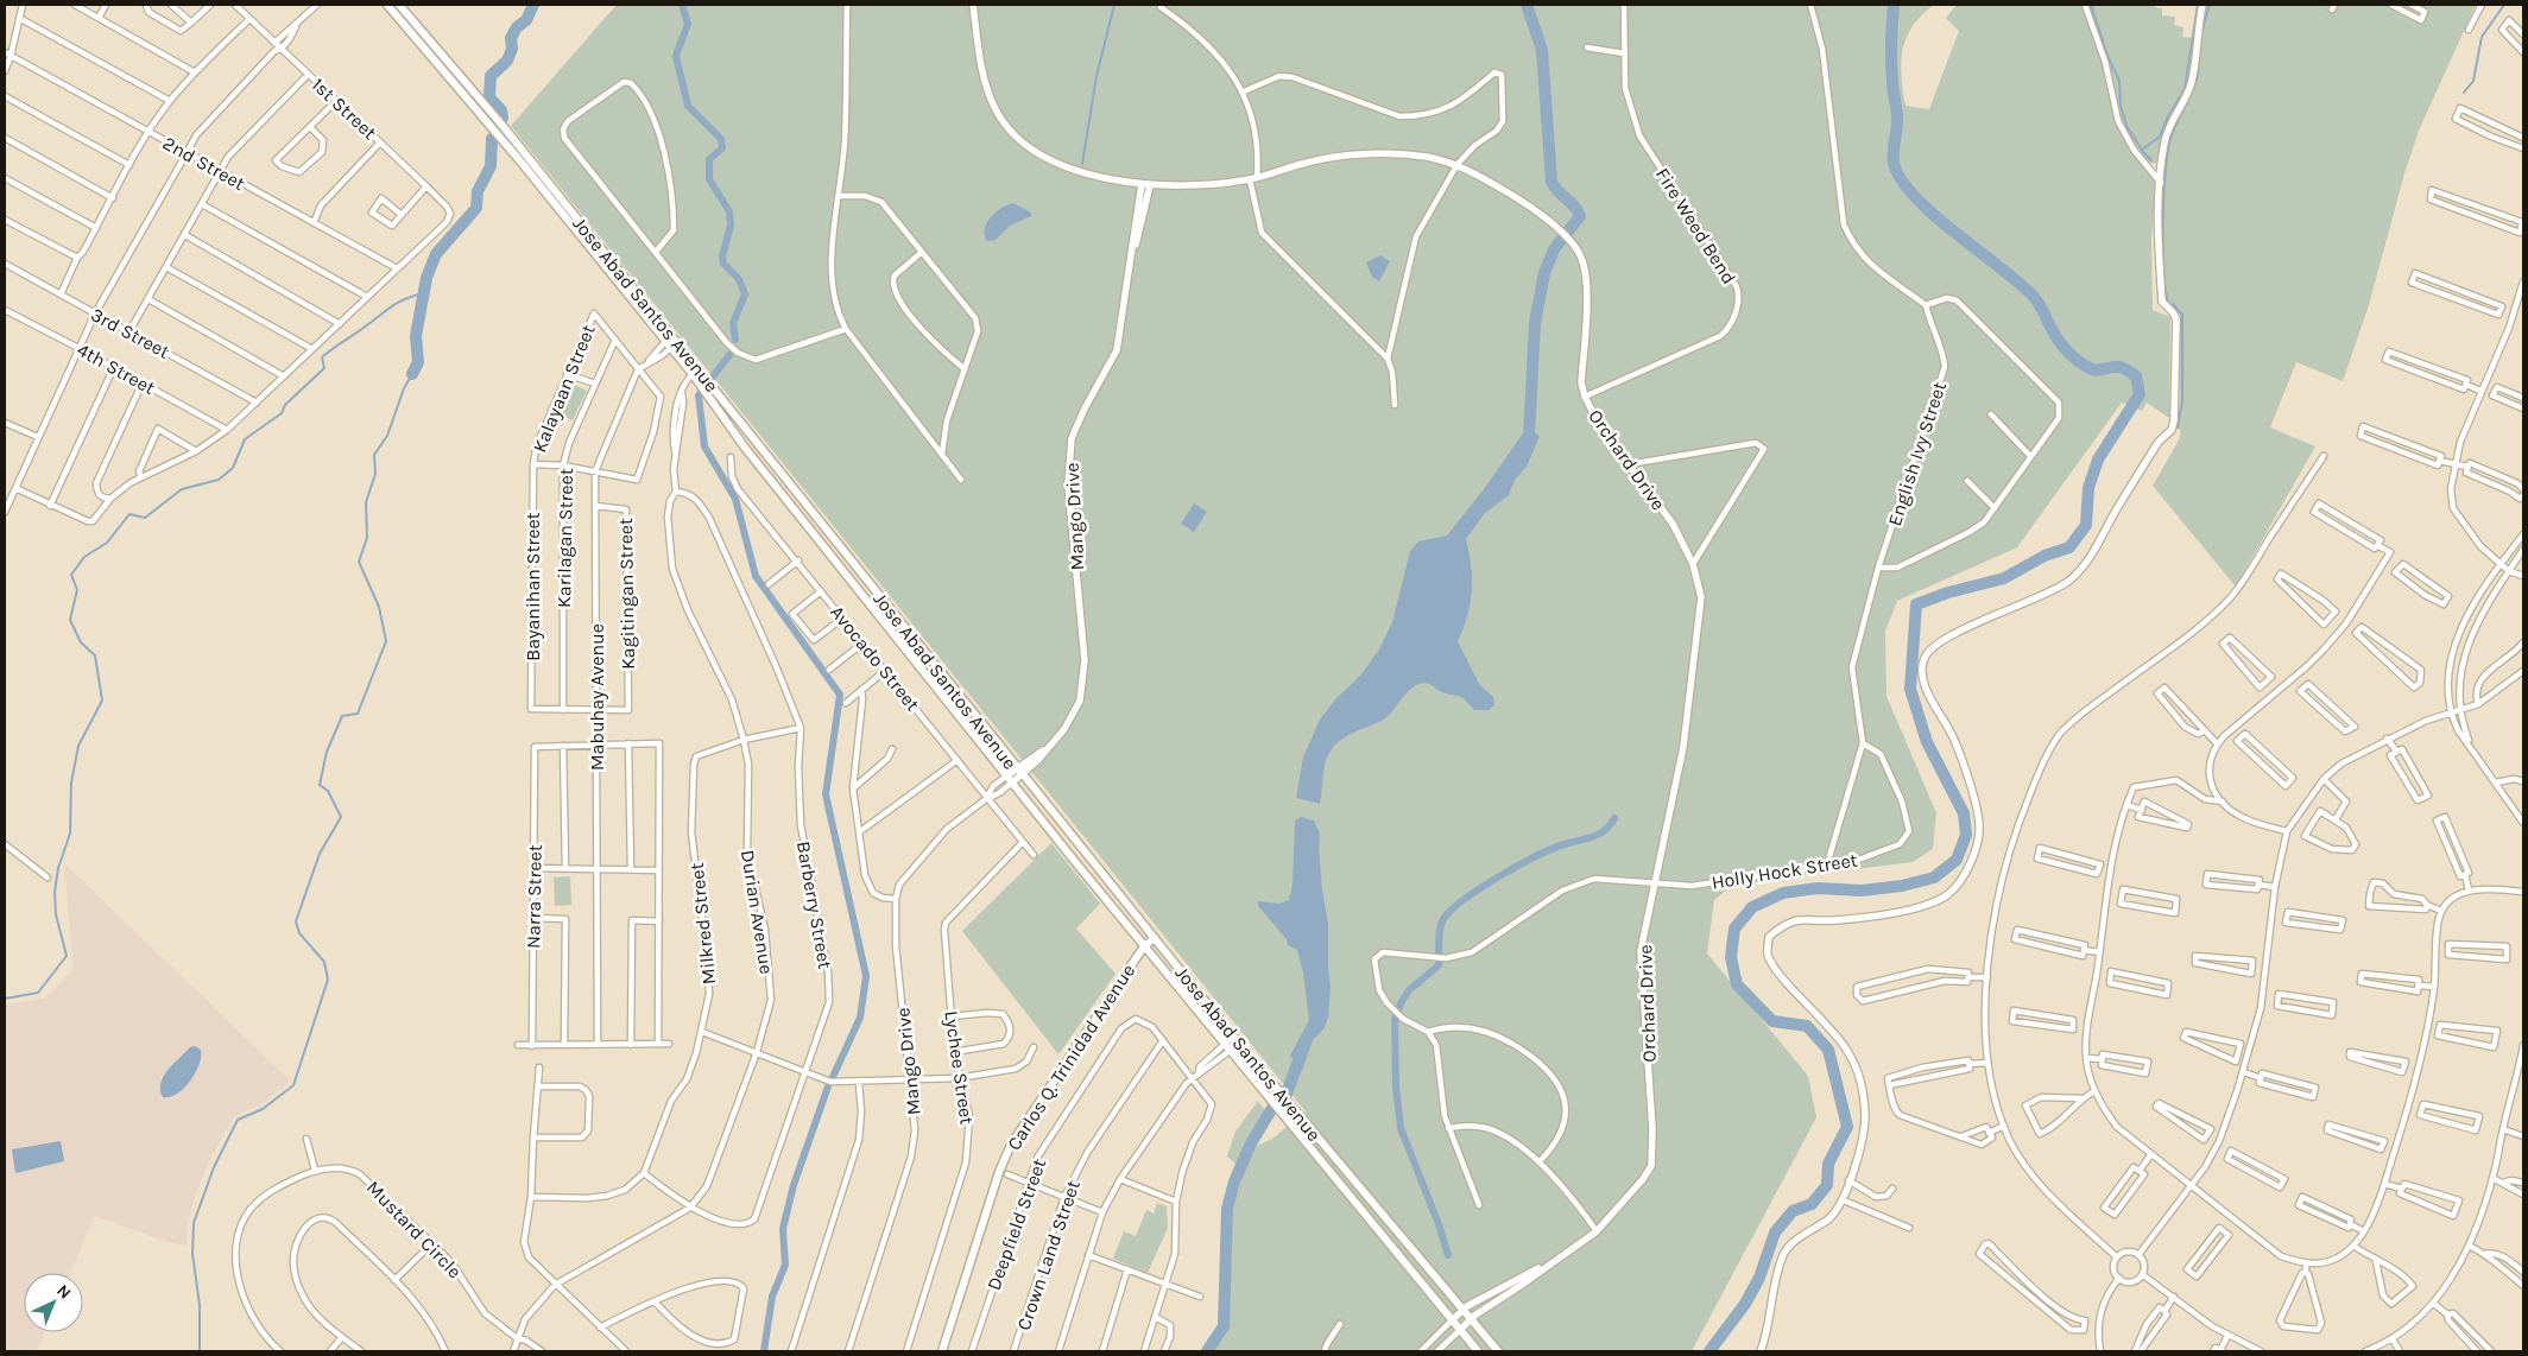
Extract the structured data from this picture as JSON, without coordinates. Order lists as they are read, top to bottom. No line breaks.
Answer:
{"streets":{"main road":["Jose Abad Santos Avenue","Carlos Q. Trinidad Avenue"],"street":["1st Street","2nd Street","Fire Weed Bend","3rd Street","4th Street","Kalayaan Street","English Ivy Street","Orchard Drive","Mango Drive","Karilagan Street","Bayanihan Street","Kagitingan Street","Avocado Street","Mabuhay Avenue","Holly Hock Street","Narra Street","Barberry Street","Durian Avenue","Milkred Street","Lychee Street","Deepfield Street","Mustard Circle","Crown Land Street"]},"crossings":[["1st Street","2nd Street"],["Fire Weed Bend","Orchard Drive"],["Jose Abad Santos Avenue","Orchard Drive"],["Jose Abad Santos Avenue","Mango Drive"],["Jose Abad Santos Avenue","Durian Avenue"],["Jose Abad Santos Avenue","Carlos Q. Trinidad Avenue"],["Kalayaan Street","Karilagan Street"],["Kalayaan Street","Bayanihan Street"],["English Ivy Street","Holly Hock Street"],["Orchard Drive","Mango Drive"],["Orchard Drive","Holly Hock Street"],["Mango Drive","Avocado Street"],["Karilagan Street","Bayanihan Street"],["Kagitingan Street","Mabuhay Avenue"],["Avocado Street","Lychee Street"],["Barberry Street","Durian Avenue"],["Barberry Street","Milkred Street"],["Durian Avenue","Milkred Street"],["Durian Avenue","Mustard Circle"],["Deepfield Street","Crown Land Street"]],"north":"top right"}
